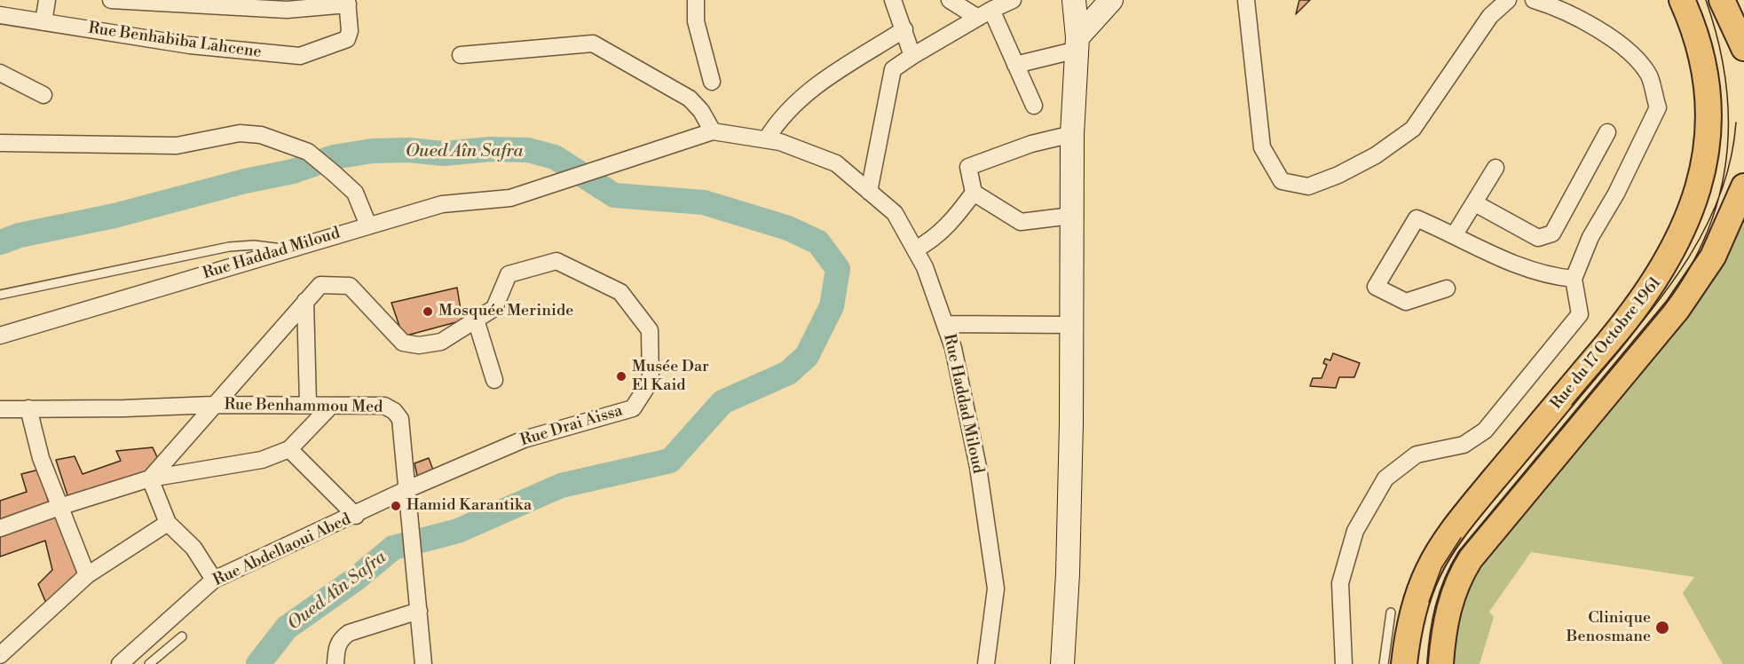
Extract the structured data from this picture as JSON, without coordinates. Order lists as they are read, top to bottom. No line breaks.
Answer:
{"streets":{"main road":["Rue du 17 Octobre 1961"],"street":["Rue Benhabiba Lahcene","Rue Haddad Miloud","Rue Benhammou Med","Rue Drai Aissa","Rue Abdellaoui Abed"]},"crossings":[["Rue Benhammou Med","Rue Drai Aissa"],["Rue Benhammou Med","Rue Abdellaoui Abed"],["Rue Drai Aissa","Rue Abdellaoui Abed"]],"water":["Oued Aîn Safra"],"places":["Mosquée Merinide","Musée Dar El Kaid","Hamid Karantika","Clinique Benosmane"]}
